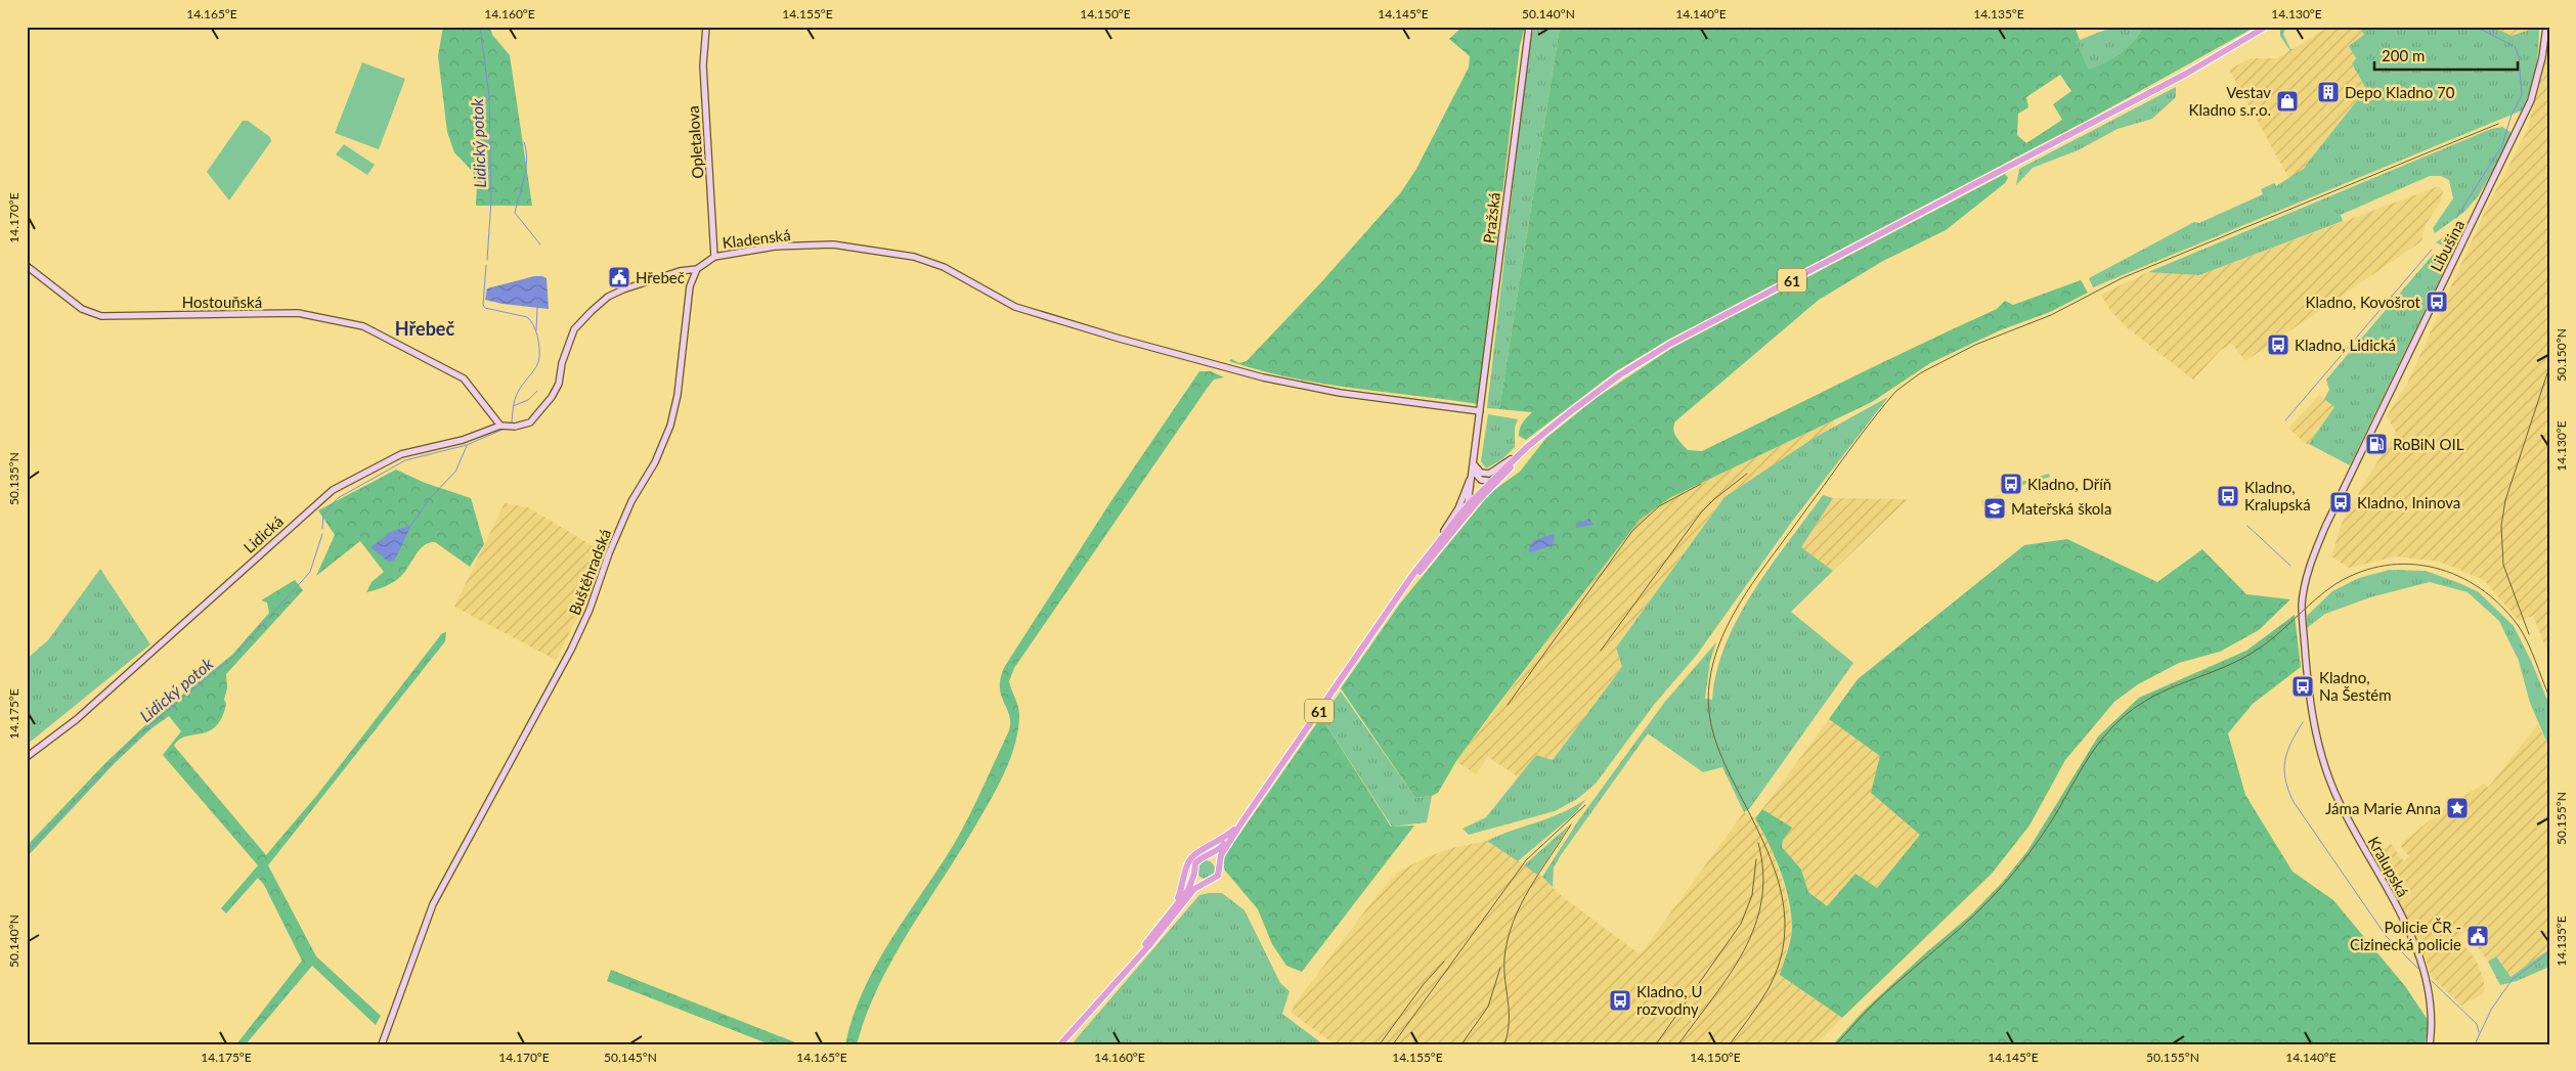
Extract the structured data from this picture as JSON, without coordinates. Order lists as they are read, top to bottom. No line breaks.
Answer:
{"streets":{"main road":["61"],"street":["Opletalova","Pražská","Kladenská","Libušina","Hostouňská","Lidická","Buštěhradská","Kralupská"]},"crossings":[["Opletalova","Kladenská"],["Pražská","Kladenská"],["Kladenská","Hostouňská"],["Kladenská","Lidická"],["Kladenská","Buštěhradská"],["Libušina","Kralupská"],["Hostouňská","Lidická"]],"districts":["Hřebeč"],"water":["Lidický potok"],"places":{"building":["Depo Kladno 70"],"shop":["Vestav Kladno s.r.o."],"public building":["Hřebeč","Policie ČR - Cizinecká policie"],"bus stop":["Kladno, Kovošrot","Kladno, Lidická","Kladno, Dříň","Kladno, Kralupská","Kladno, Ininova","Kladno, Na Šestém","Kladno, U rozvodny"],"fuel station":["RoBiN OIL"],"school or university":["Mateřská škola"],"place":["Jáma Marie Anna"]},"scale_bar":"200 m","coordinates":["14.165°E","14.160°E","14.155°E","14.150°E","14.145°E","50.140°N","14.140°E","14.135°E","14.130°E","14.170°E","50.150°N","50.135°N","14.175°E","50.155°N","50.145°N"]}
